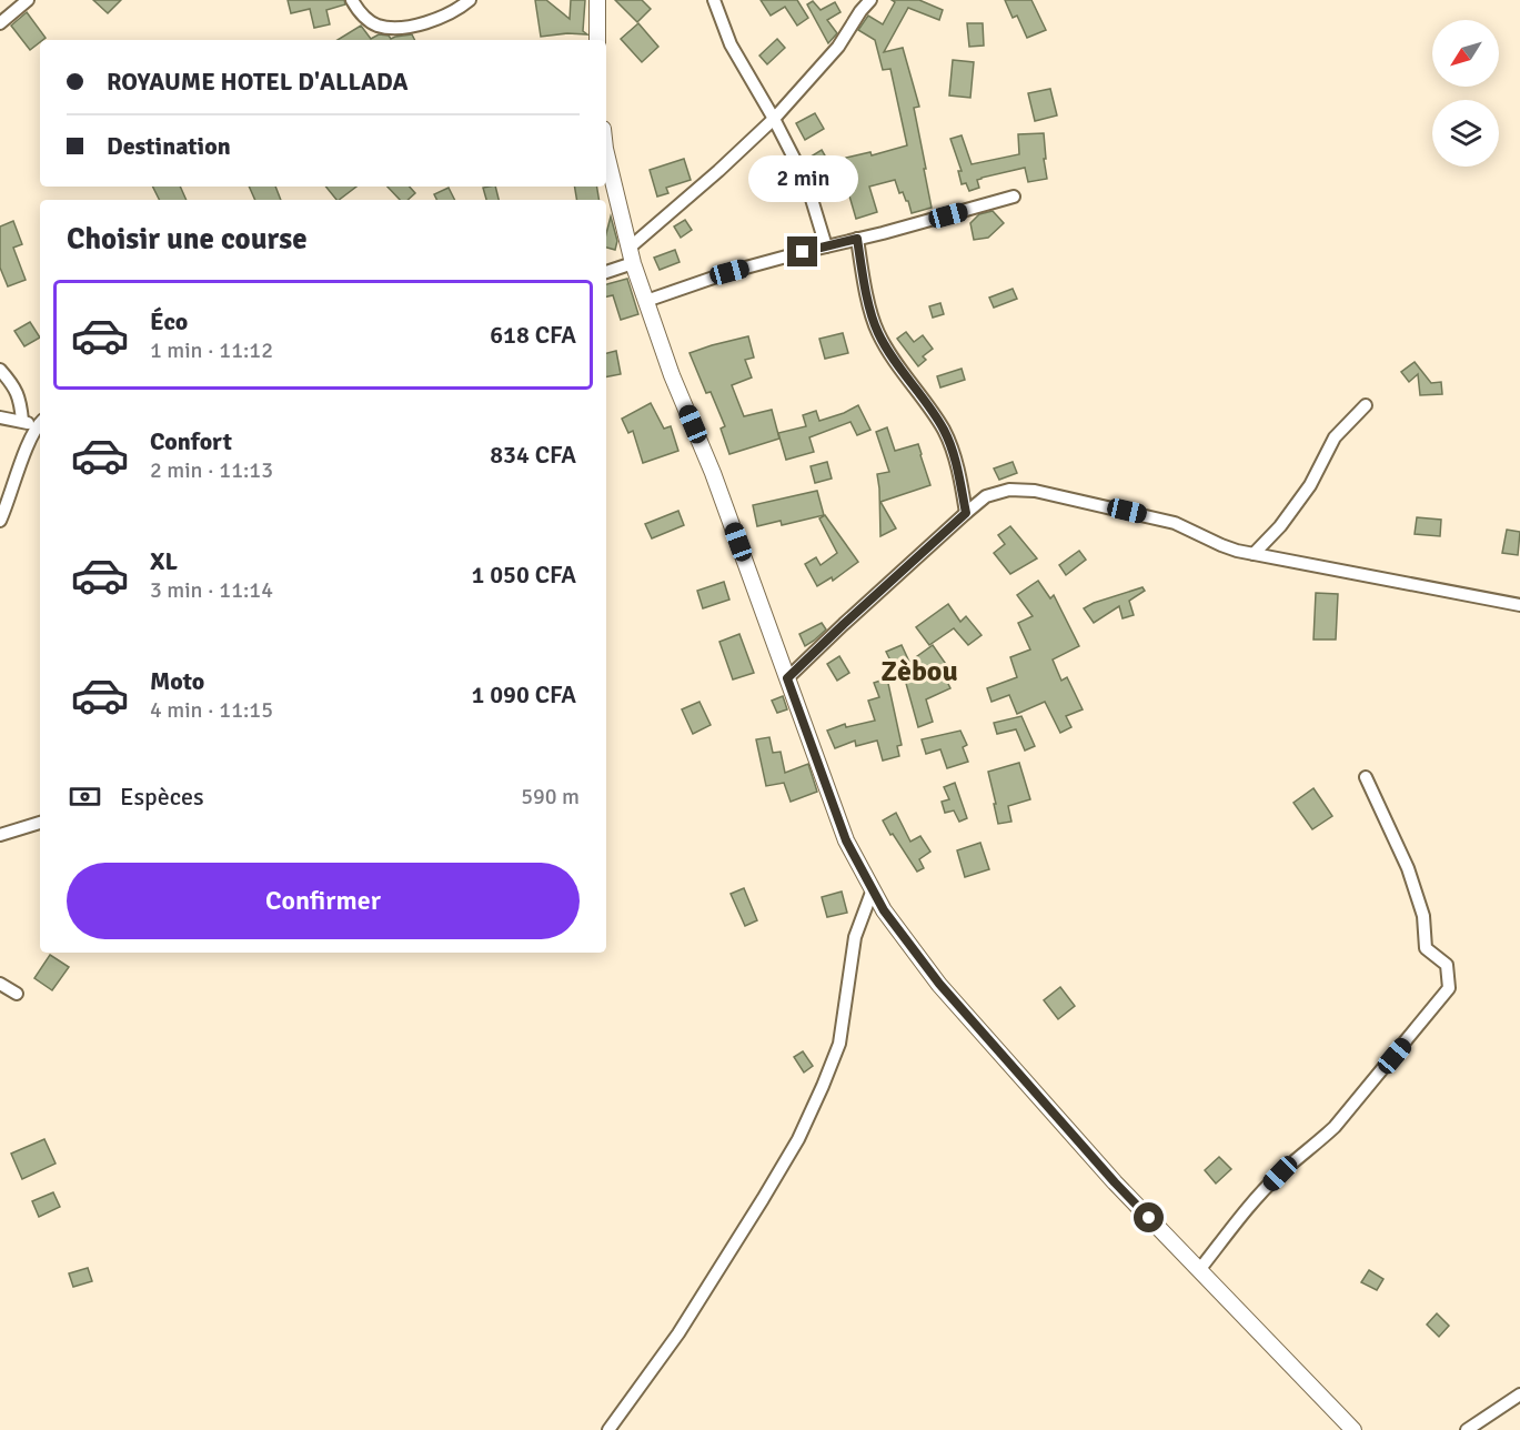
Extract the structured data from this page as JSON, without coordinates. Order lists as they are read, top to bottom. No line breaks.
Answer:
{"districts":["Zèbou"],"north":"bottom left","page":{"banner":["ROYAUME HOTEL D'ALLADA","Destination"],"bubble":"2 min","heading":"Choisir une course","list":[{"name":"Éco","note":"1 min · 11:12","value":"618 CFA"},{"name":"Confort","note":"2 min · 11:13","value":"834 CFA"},{"name":"XL","note":"3 min · 11:14","value":"1 050 CFA"},{"name":"Moto","note":"4 min · 11:15","value":"1 090 CFA"}],"pay":["Espèces","590 m"],"buttons":"Confirmer"}}
